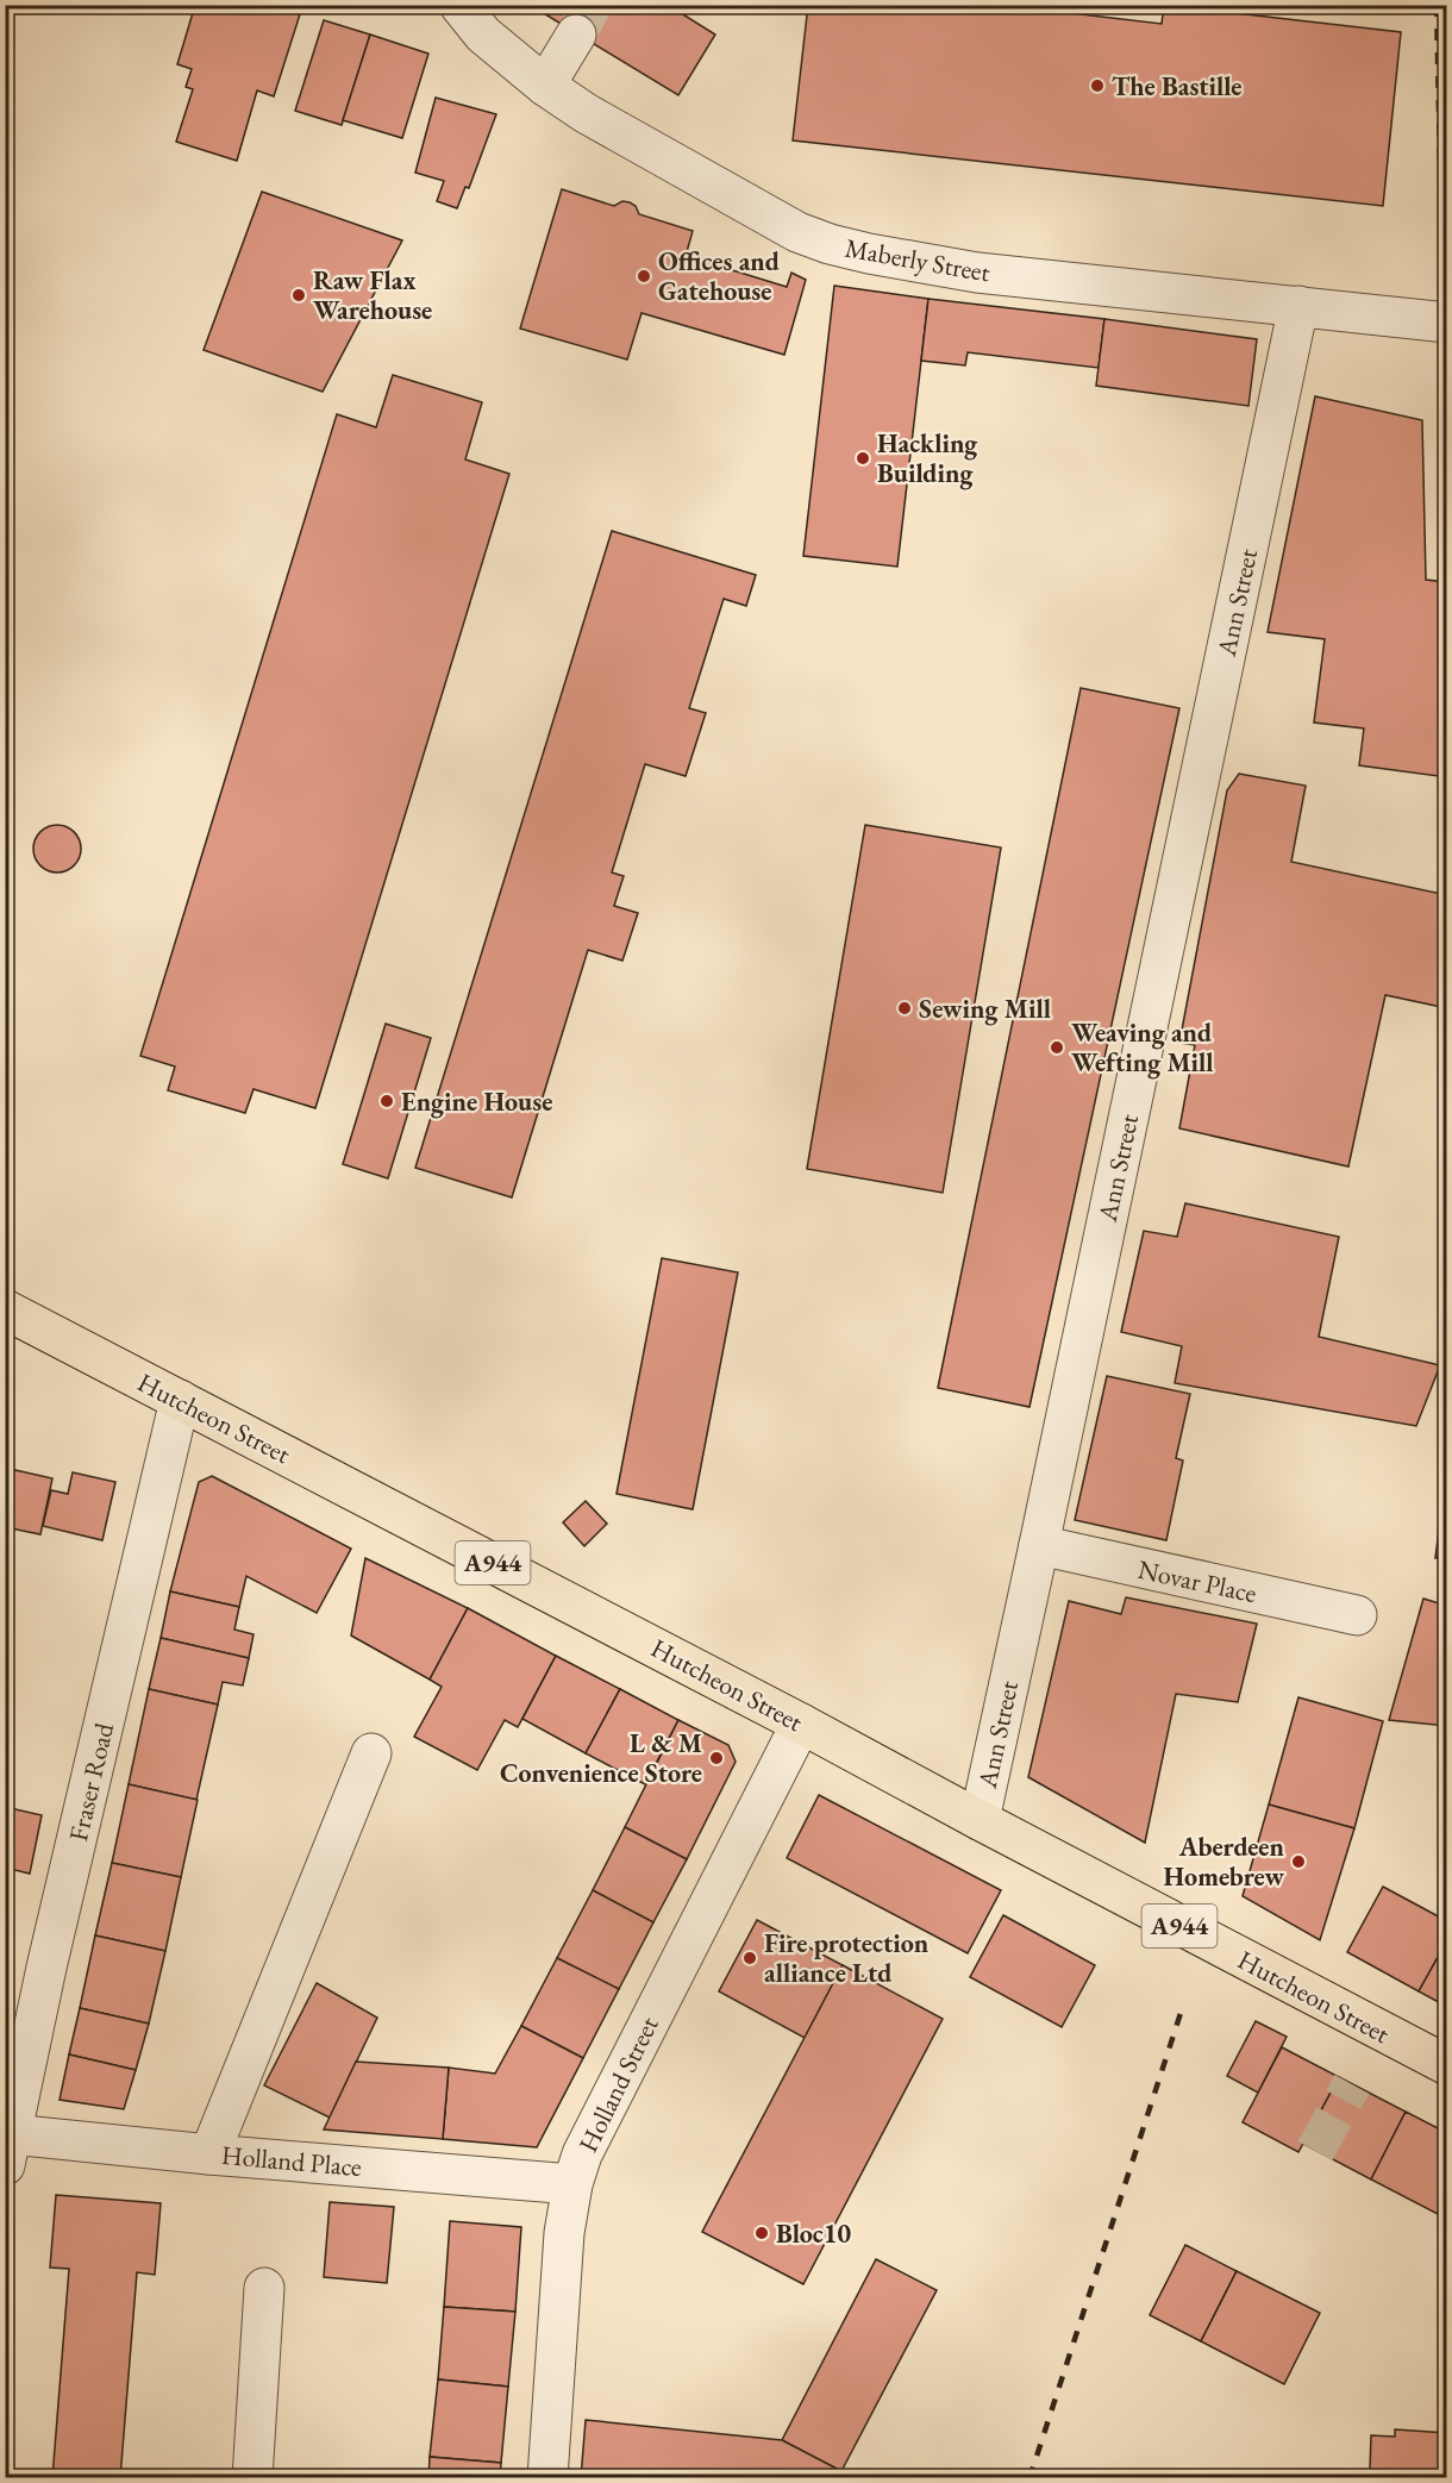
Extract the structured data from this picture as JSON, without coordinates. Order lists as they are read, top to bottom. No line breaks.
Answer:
{"streets":{"main road":["Hutcheon Street","A944"],"street":["Maberly Street","Ann Street","Novar Place","Fraser Road","Holland Street","Holland Place"]},"crossings":[["Maberly Street","Ann Street"],["Ann Street","Hutcheon Street"],["Ann Street","Novar Place"],["Hutcheon Street","Fraser Road"],["Hutcheon Street","Holland Street"],["Fraser Road","Holland Place"],["Holland Street","Holland Place"]],"places":["The Bastille","Offices and Gatehouse","Raw Flax Warehouse","Hackling Building","Sewing Mill","Weaving and Wefting Mill","Engine House","L & M Convenience Store","Aberdeen Homebrew","Fire protection alliance Ltd","Bloc10"]}
